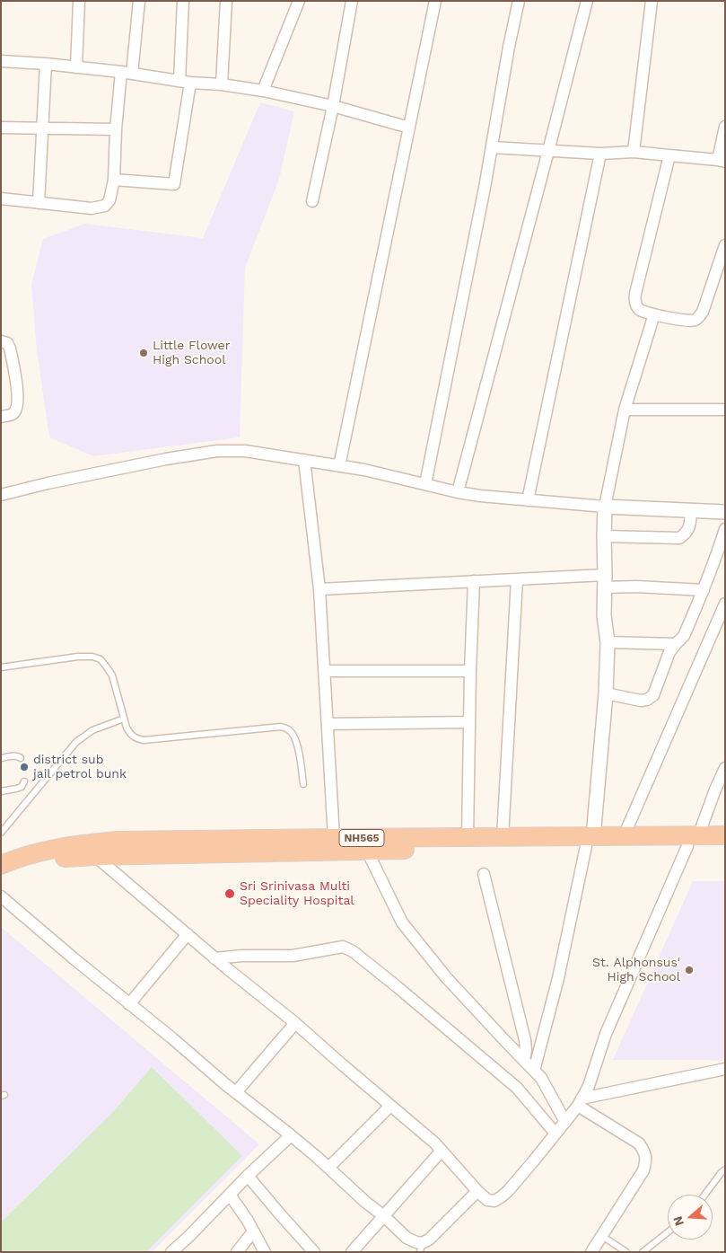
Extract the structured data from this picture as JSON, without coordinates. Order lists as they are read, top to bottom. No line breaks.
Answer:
{"streets":{"highway":["NH565"]},"places":["Little Flower High School","district sub jail petrol bunk","Sri Srinivasa Multi Speciality Hospital","St. Alphonsus' High School"],"north":"left"}
